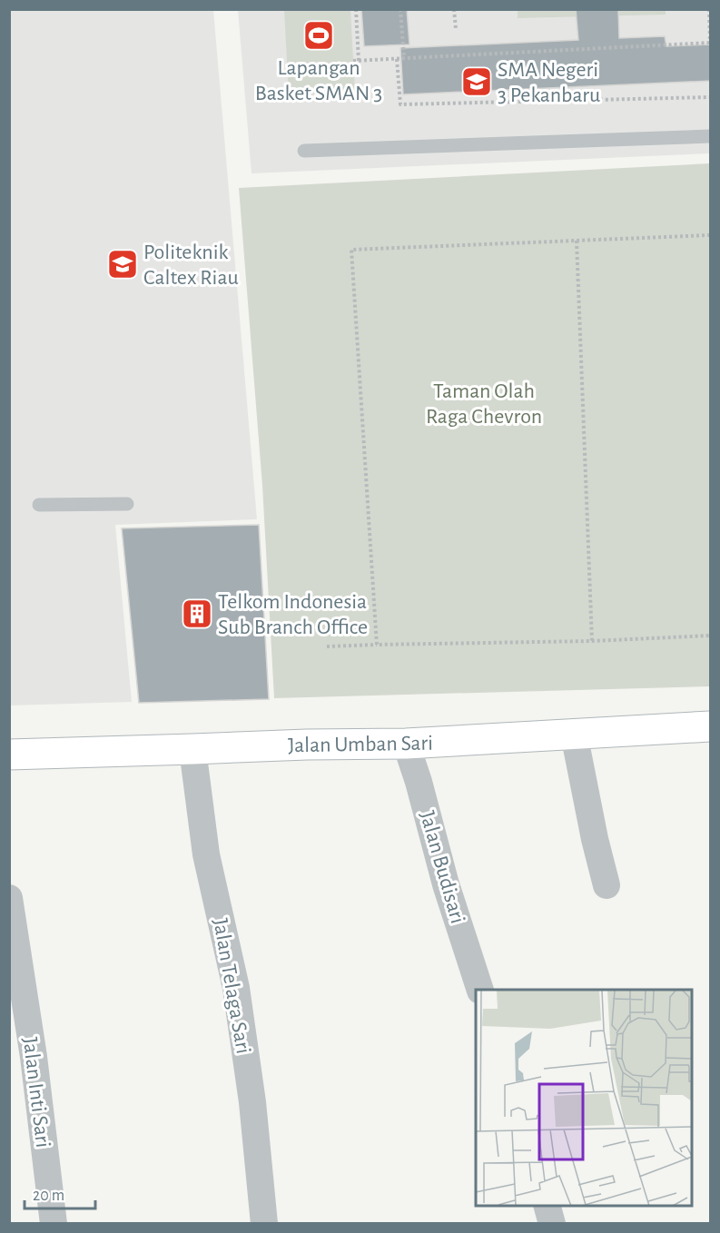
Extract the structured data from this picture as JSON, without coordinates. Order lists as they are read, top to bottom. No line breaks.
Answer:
{"streets":{"main road":["Jalan Umban Sari"],"street":["Jalan Budisari","Jalan Telaga Sari","Jalan Inti Sari"]},"crossings":[["Jalan Umban Sari","Jalan Budisari"],["Jalan Umban Sari","Jalan Telaga Sari"]],"parks":["Taman Olah Raga Chevron"],"places":{"sports":["Lapangan Basket SMAN 3"],"school or university":["SMA Negeri 3 Pekanbaru","Politeknik Caltex Riau"],"building":["Telkom Indonesia Sub Branch Office"]},"scale_bar":"20 m"}
